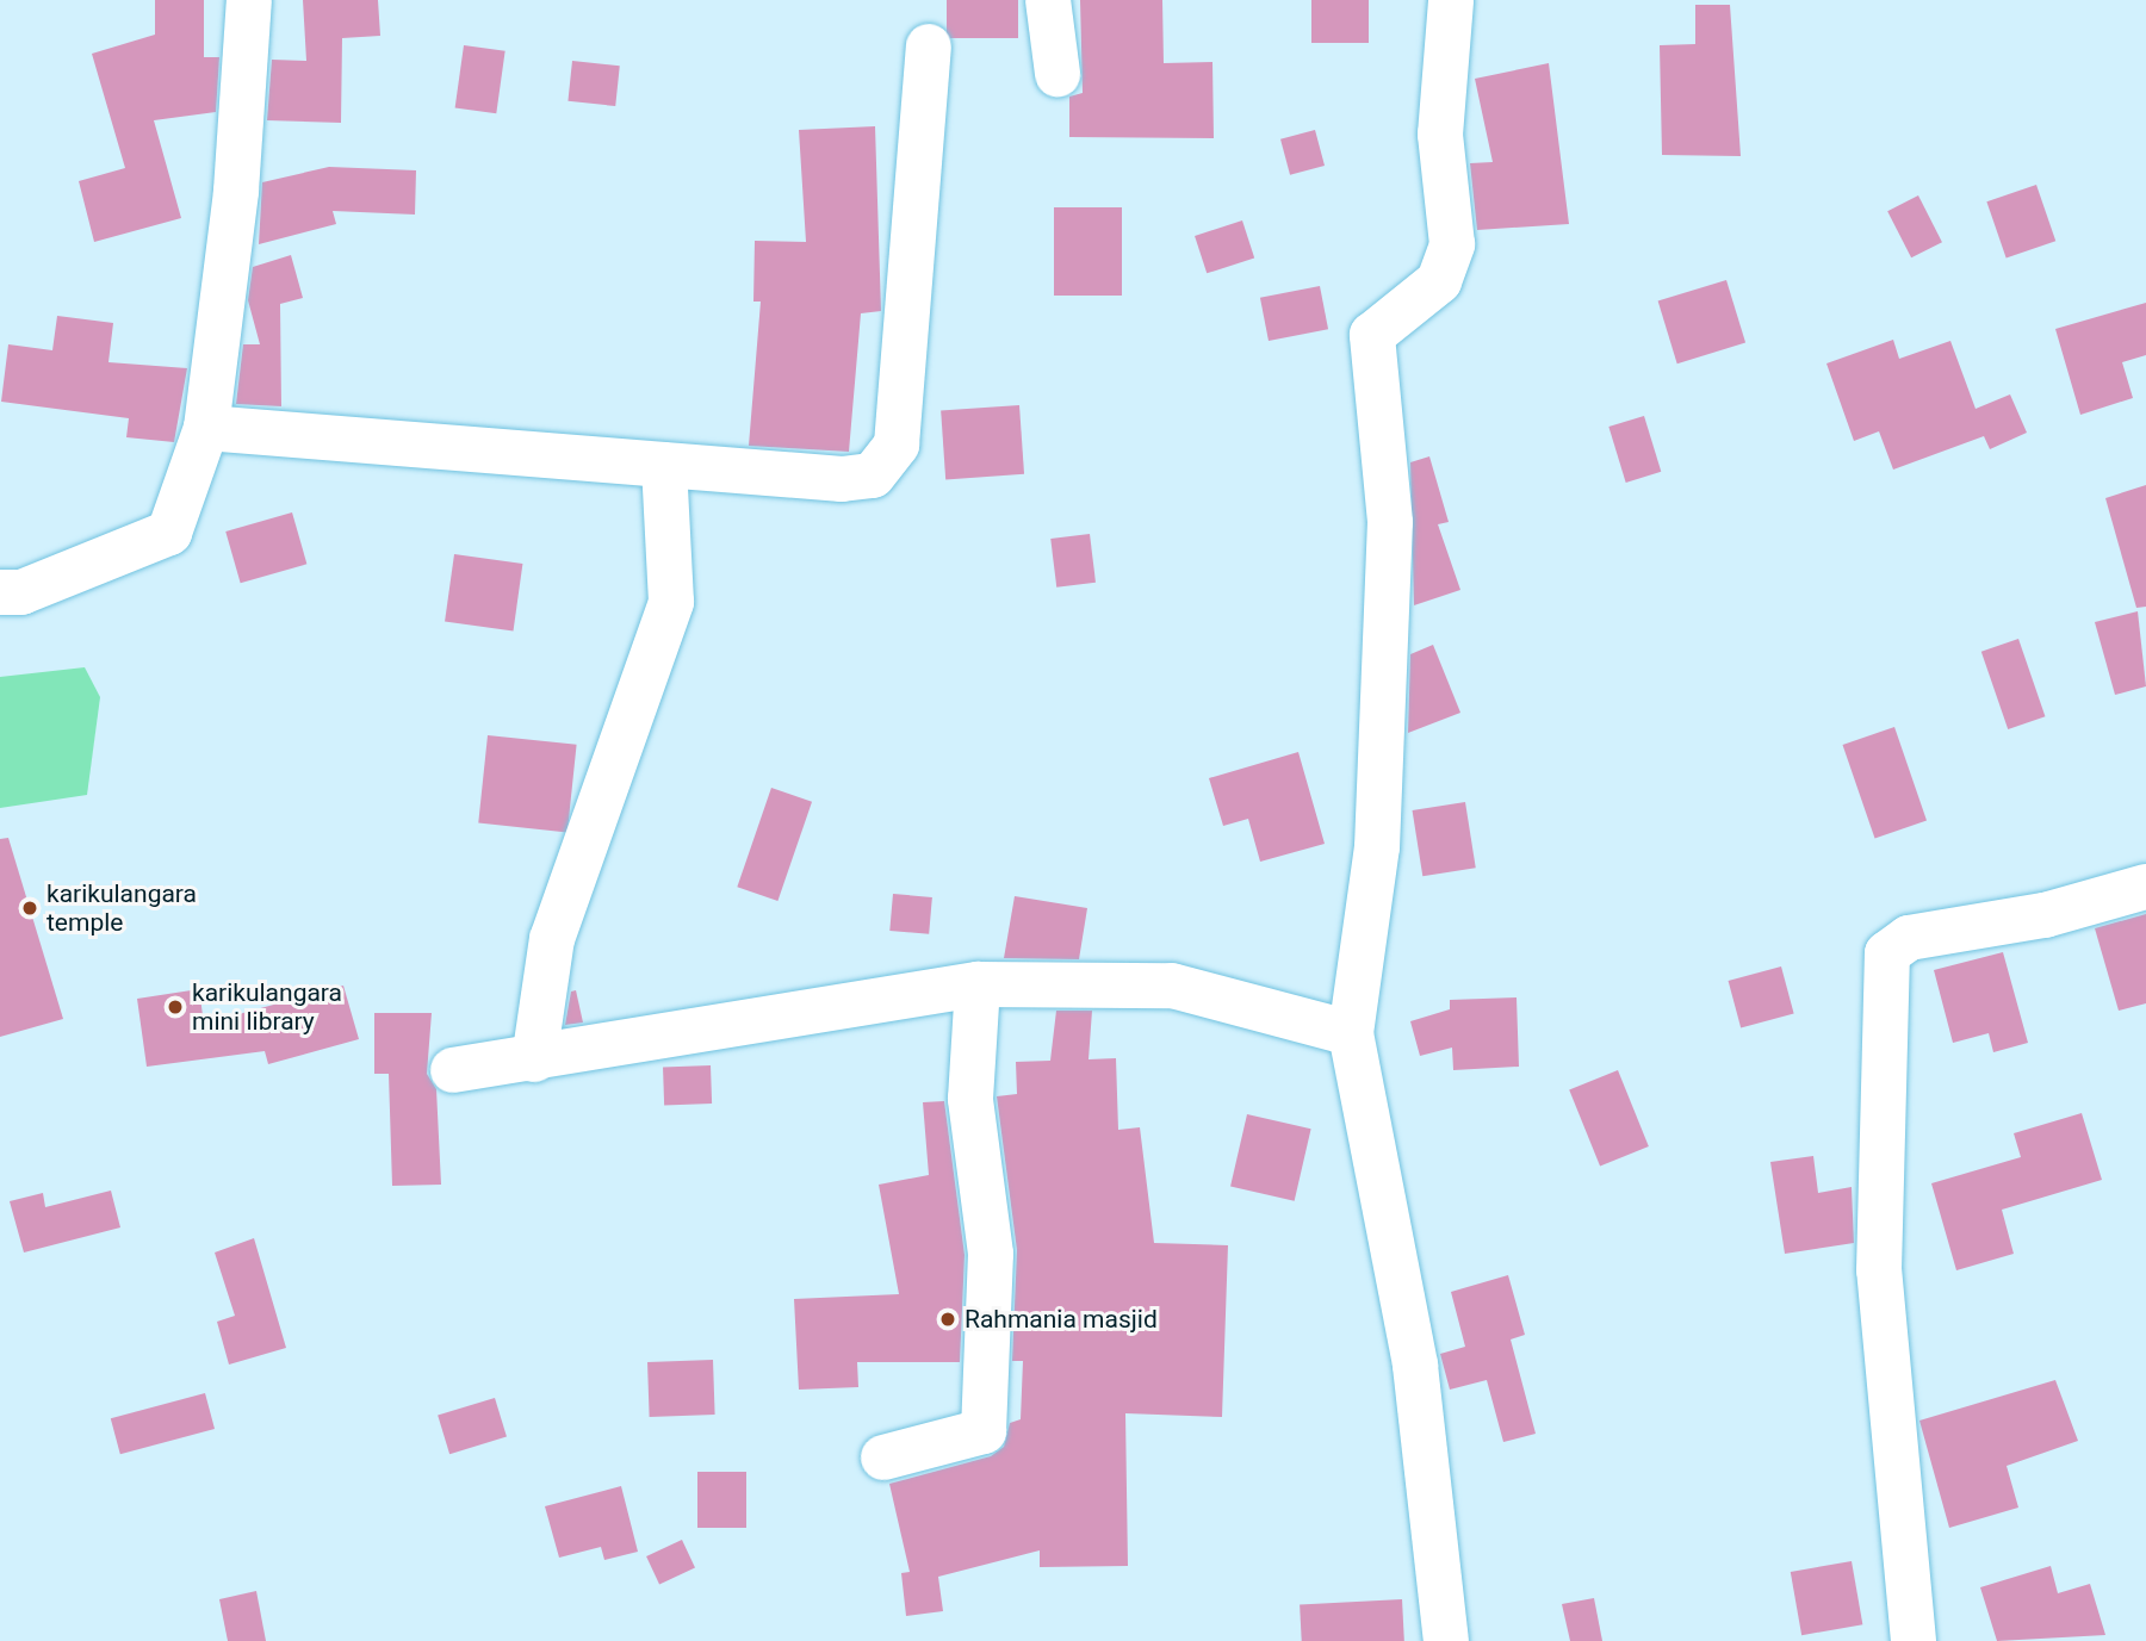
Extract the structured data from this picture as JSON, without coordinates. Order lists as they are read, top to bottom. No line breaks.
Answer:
{"places":["karikulangara temple","karikulangara mini library","Rahmania masjid"]}
